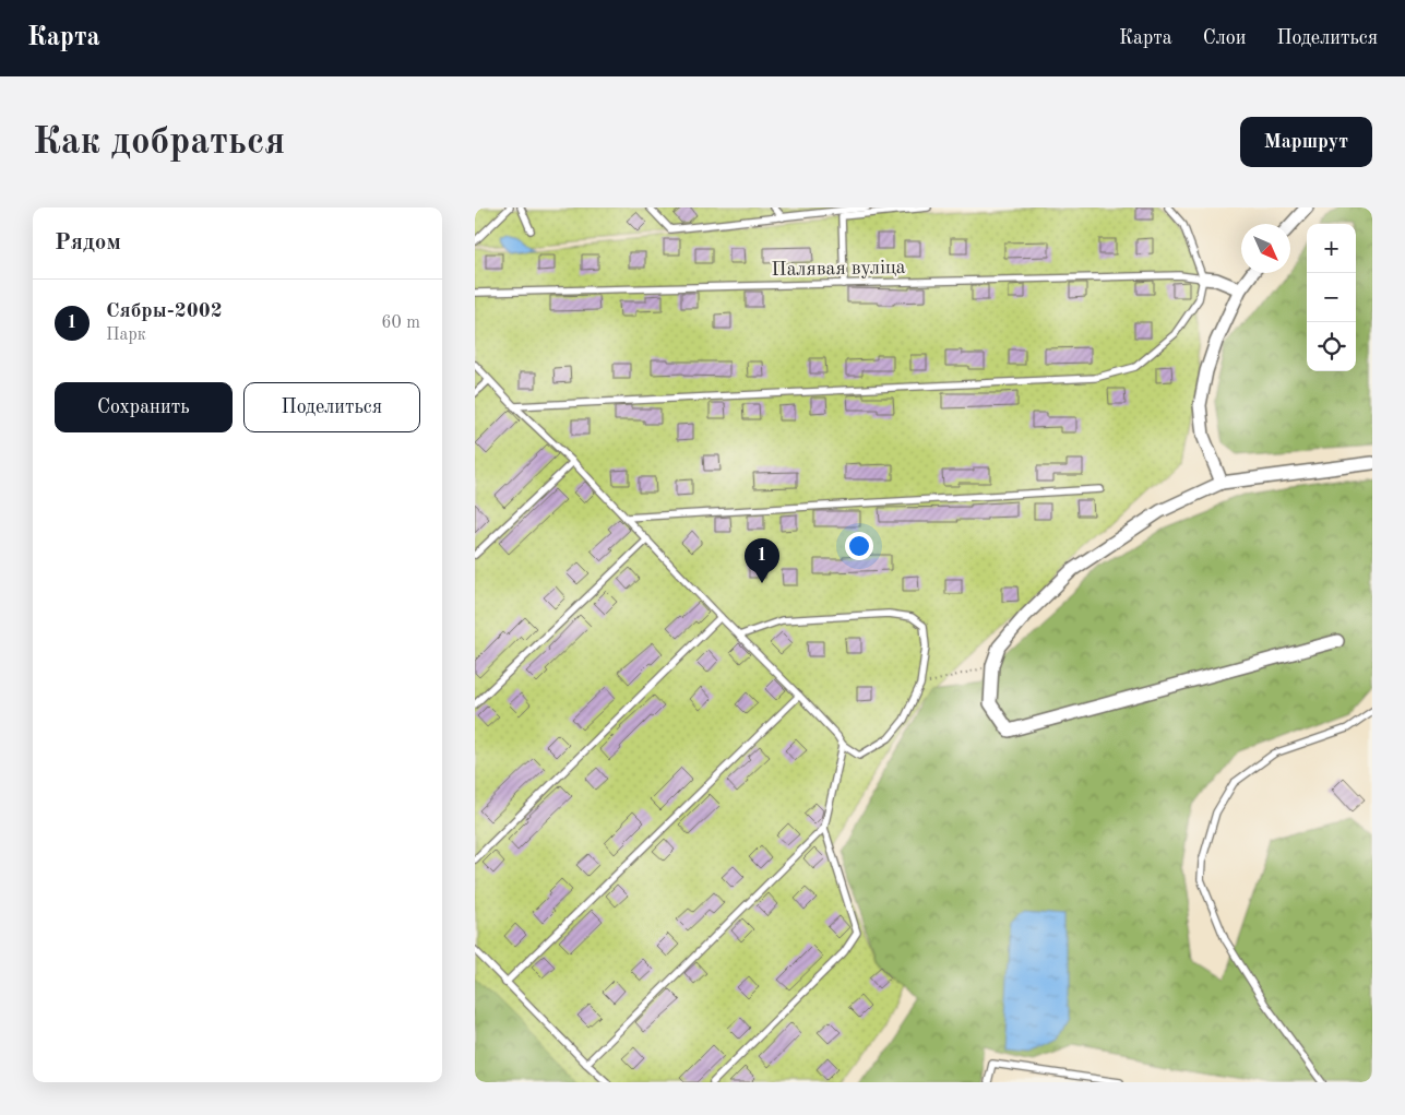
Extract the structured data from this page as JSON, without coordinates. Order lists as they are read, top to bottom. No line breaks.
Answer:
{"streets":{"lane":["Палявая вуліца"]},"north":"bottom right","page":{"header":"Карта","nav":["Карта","Слои","Поделиться"],"buttons":["Маршрут",["Сохранить","Поделиться"]],"title":"Как добраться","heading":"Рядом","map_buttons":["+","−"],"list":[{"mark":"1","name":"Сябры-2002","note":"Парк","value":"60 m"}],"pins":"1"}}
